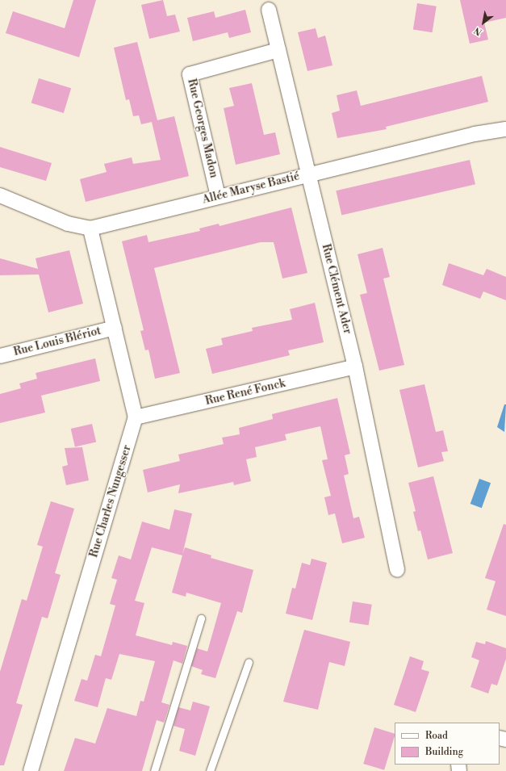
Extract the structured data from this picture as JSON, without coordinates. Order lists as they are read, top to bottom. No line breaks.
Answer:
{"streets":{"street":["Rue Georges Madon","Allée Maryse Bastié","Rue Clément Ader","Rue Louis Blériot","Rue René Fonck","Rue Charles Nungesser"]},"crossings":[["Rue Georges Madon","Allée Maryse Bastié"],["Rue Georges Madon","Rue Clément Ader"],["Allée Maryse Bastié","Rue Clément Ader"],["Allée Maryse Bastié","Rue Charles Nungesser"],["Rue Clément Ader","Rue René Fonck"],["Rue Louis Blériot","Rue Charles Nungesser"],["Rue René Fonck","Rue Charles Nungesser"]],"legend":["Road","Building"],"north":"bottom left"}
